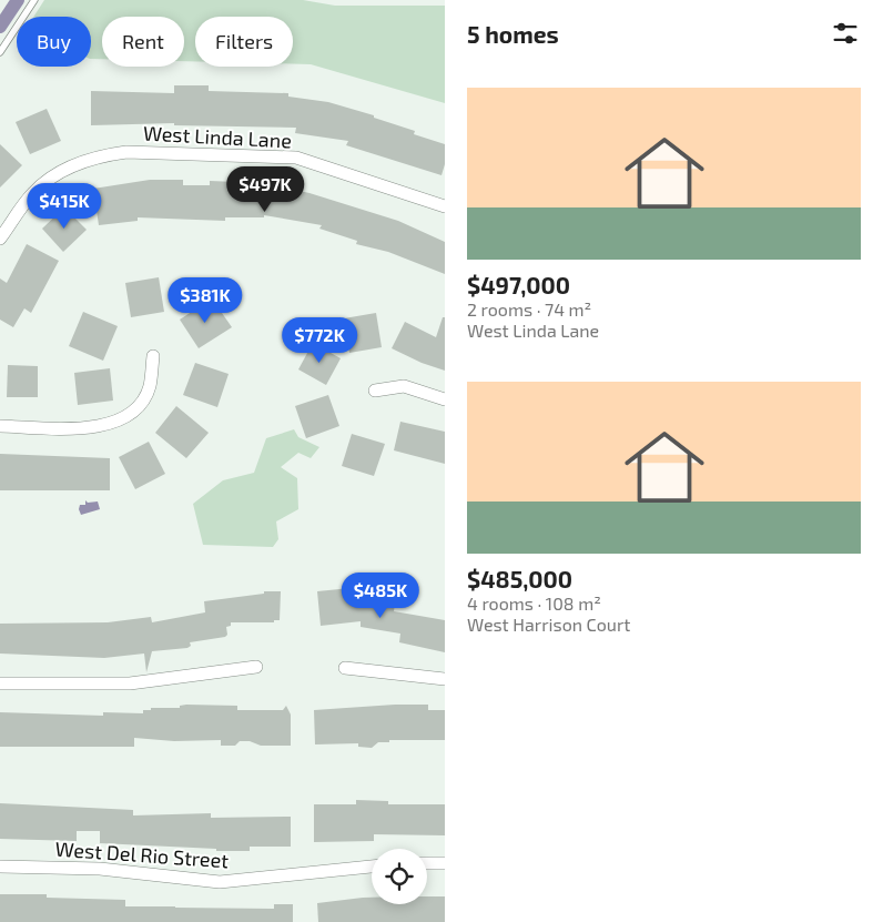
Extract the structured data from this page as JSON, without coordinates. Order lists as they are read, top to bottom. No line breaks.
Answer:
{"streets":{"street":["West Linda Lane","West Del Rio Street"]},"page":{"heading":"5 homes","chip":["Buy","Rent","Filters"],"list":[{"name":"$497,000","note":"2 rooms · 74 m² · West Linda Lane"},{"name":"$485,000","note":"4 rooms · 108 m² · West Harrison Court"}],"price":["$497K","$415K","$381K","$772K","$485K"]}}
